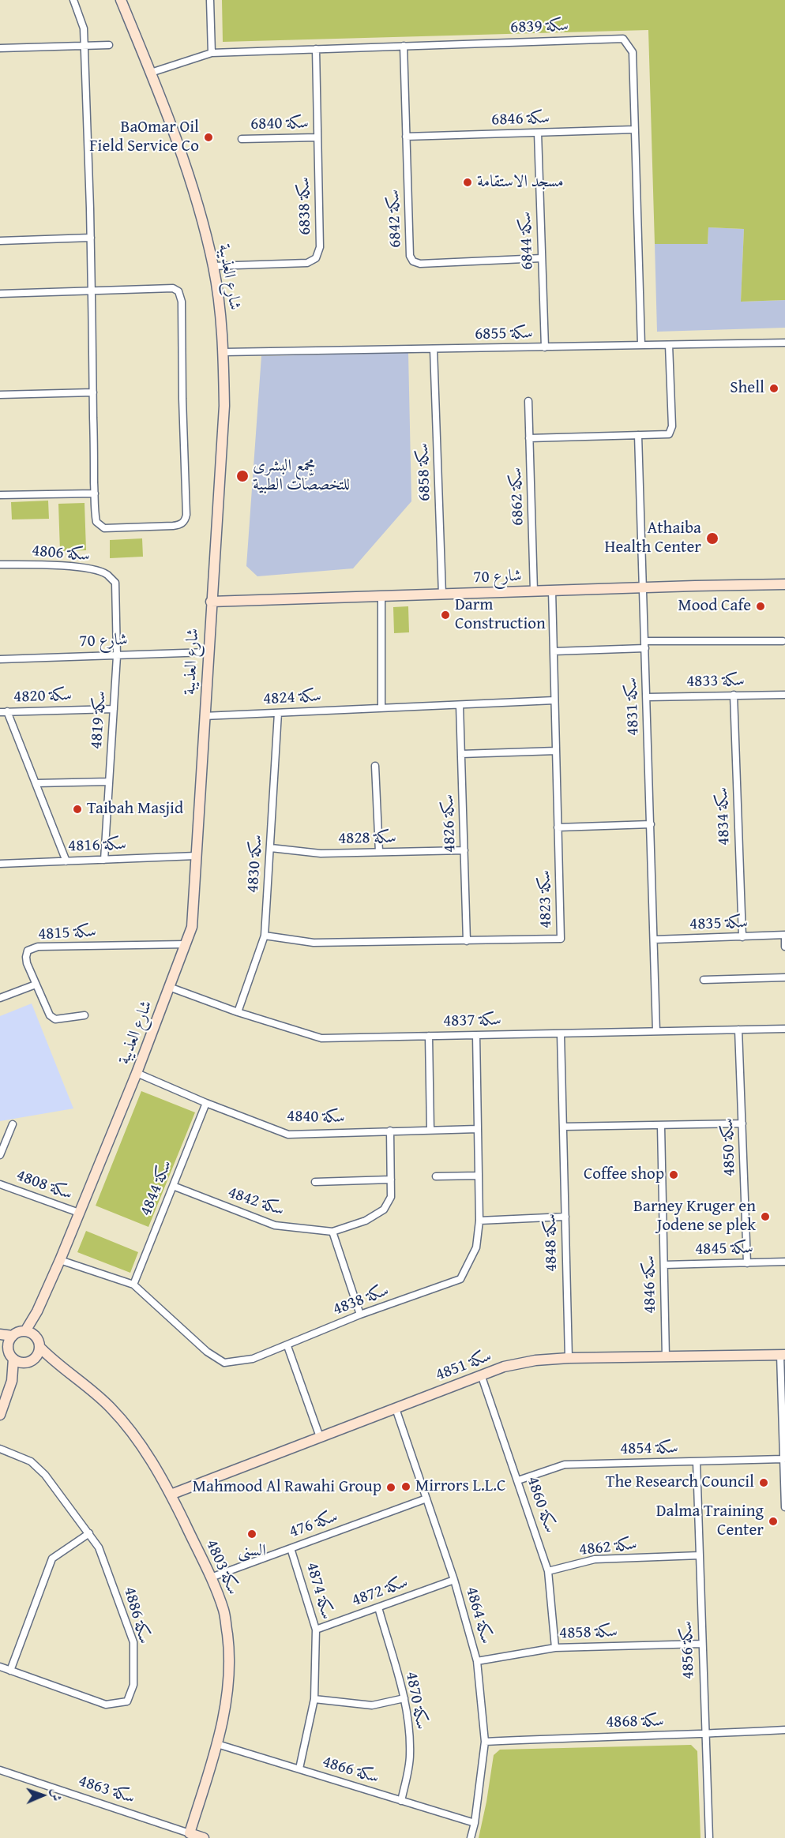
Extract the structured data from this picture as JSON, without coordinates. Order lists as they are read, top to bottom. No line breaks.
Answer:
{"streets":{"street":["سكة 6839","سكة 6846","سكة 6840","سكة 6838","سكة 6842","سكة 6844","شارع العذيبة","سكة 6855","سكة 6858","سكة 6862","سكة 4806","شارع 70","سكة 4833","سكة 4820","سكة 4824","سكة 4831","سكة 4819","سكة 4834","سكة 4826","سكة 4828","سكة 4816","سكة 4830","سكة 4823","سكة 4835","سكة 4815","سكة 4837","سكة 4840","سكة 4850","سكة 4808","سكة 4844","سكة 4842","سكة 4848","سكة 4845","سكة 4846","سكة 4838","سكة 4851","سكة 4854","سكة 4860","سكة 476","سكة 4862","سكة 4803","سكة 4874","سكة 4872","سكة 4886","سكة 4864","سكة 4858","سكة 4856","سكة 4870","سكة 4868","سكة 4866","سكة 4863"]},"crossings":[["سكة 6839","سكة 6846"],["سكة 6839","سكة 6838"],["سكة 6839","سكة 6842"],["سكة 6839","شارع العذيبة"],["سكة 6839","سكة 6855"],["سكة 6846","سكة 6842"],["سكة 6846","سكة 6844"],["سكة 6840","سكة 6838"],["سكة 6838","شارع العذيبة"],["سكة 6842","سكة 6844"],["سكة 6844","سكة 6855"],["شارع العذيبة","سكة 6855"],["شارع العذيبة","شارع 70"],["شارع العذيبة","سكة 4824"],["شارع العذيبة","سكة 4816"],["شارع العذيبة","سكة 4815"],["شارع العذيبة","سكة 4837"],["شارع العذيبة","سكة 4840"],["شارع العذيبة","سكة 4808"],["شارع العذيبة","سكة 4838"],["شارع العذيبة","سكة 4803"],["سكة 6855","سكة 6858"],["سكة 6858","شارع 70"],["سكة 6862","شارع 70"],["سكة 4806","سكة 4819"],["شارع 70","سكة 4831"],["شارع 70","سكة 4819"],["شارع 70","سكة 4823"],["سكة 4833","سكة 4831"],["سكة 4833","سكة 4834"],["سكة 4820","سكة 4819"],["سكة 4824","سكة 4826"],["سكة 4824","سكة 4830"],["سكة 4824","سكة 4823"],["سكة 4831","سكة 4835"],["سكة 4831","سكة 4837"],["سكة 4819","سكة 4816"],["سكة 4834","سكة 4835"],["سكة 4826","سكة 4828"],["سكة 4826","سكة 4823"],["سكة 4828","سكة 4830"],["سكة 4830","سكة 4823"],["سكة 4830","سكة 4837"],["سكة 4837","سكة 4850"],["سكة 4837","سكة 4848"],["سكة 4837","سكة 4838"],["سكة 4840","سكة 4844"],["سكة 4840","سكة 4842"],["سكة 4840","سكة 4838"],["سكة 4850","سكة 4845"],["سكة 4844","سكة 4842"],["سكة 4844","سكة 4838"],["سكة 4848","سكة 4851"],["سكة 4845","سكة 4846"],["سكة 4846","سكة 4851"],["سكة 4851","سكة 4860"],["سكة 4851","سكة 4803"],["سكة 4851","سكة 4864"],["سكة 4854","سكة 4860"],["سكة 4854","سكة 4856"],["سكة 4860","سكة 4862"],["سكة 4860","سكة 4858"],["سكة 476","سكة 4803"],["سكة 476","سكة 4874"],["سكة 476","سكة 4864"],["سكة 4862","سكة 4856"],["سكة 4803","سكة 4866"],["سكة 4803","سكة 4863"],["سكة 4874","سكة 4872"],["سكة 4874","سكة 4866"],["سكة 4872","سكة 4864"],["سكة 4872","سكة 4870"],["سكة 4864","سكة 4858"],["سكة 4864","سكة 4868"],["سكة 4864","سكة 4866"],["سكة 4858","سكة 4856"],["سكة 4856","سكة 4868"],["سكة 4870","سكة 4866"]],"places":["BaOmar Oil Field Service Co","مسجد الاستقامة","Shell","مجمع البشرى للتخصصّات الطبية","Athaiba Health Center","Mood Cafe","Darm Construction","Taibah Masjid","Coffee shop","Barney Kruger en Jodene se plek","The Research Council","Mirrors L.L.C","Mahmood Al Rawahi Group","Dalma Training Center","السنى"],"north":"right"}
